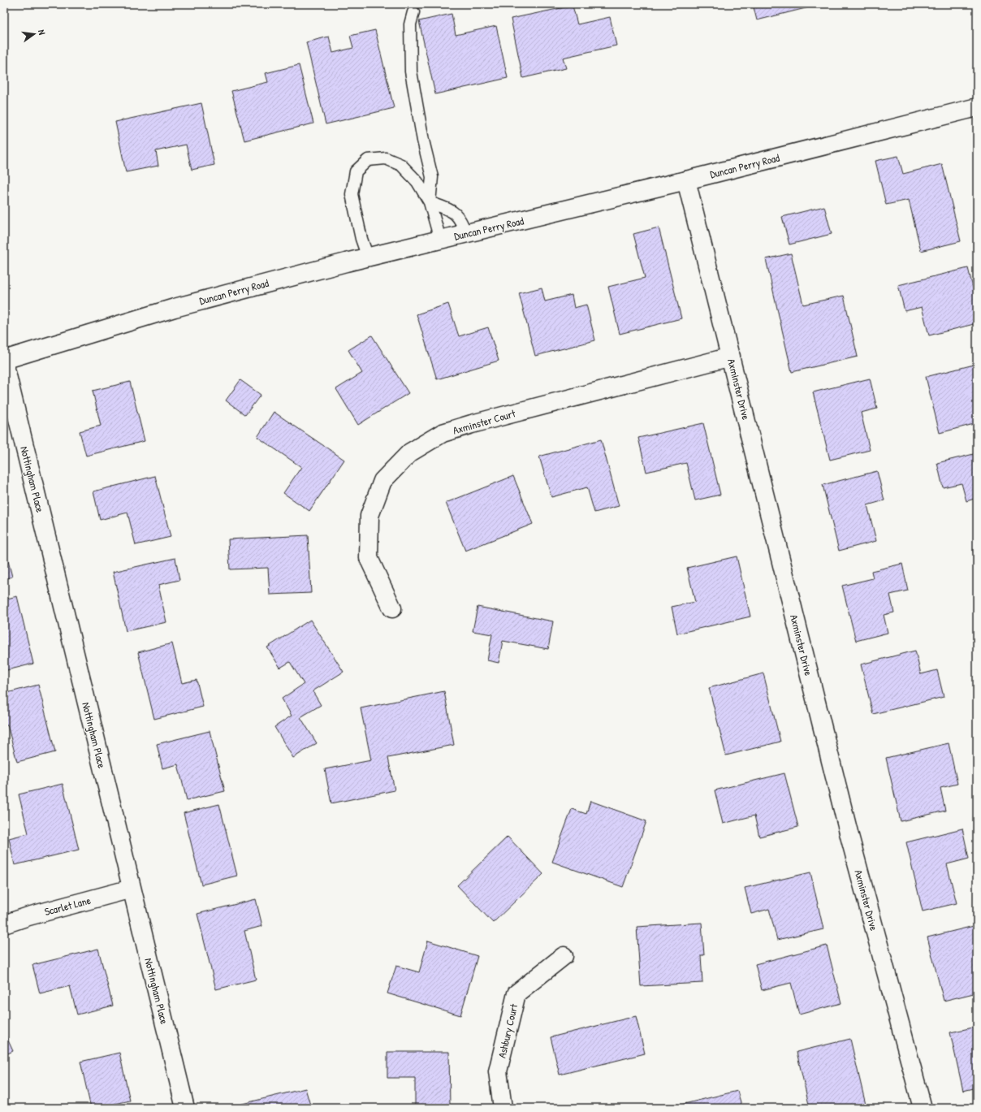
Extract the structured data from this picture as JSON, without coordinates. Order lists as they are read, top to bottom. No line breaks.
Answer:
{"streets":{"street":["Duncan Perry Road","Axminster Drive","Axminster Court","Nottingham Place","Scarlet Lane","Ashbury Court"]},"crossings":[["Duncan Perry Road","Axminster Drive"],["Axminster Drive","Axminster Court"],["Nottingham Place","Scarlet Lane"]],"north":"right"}
